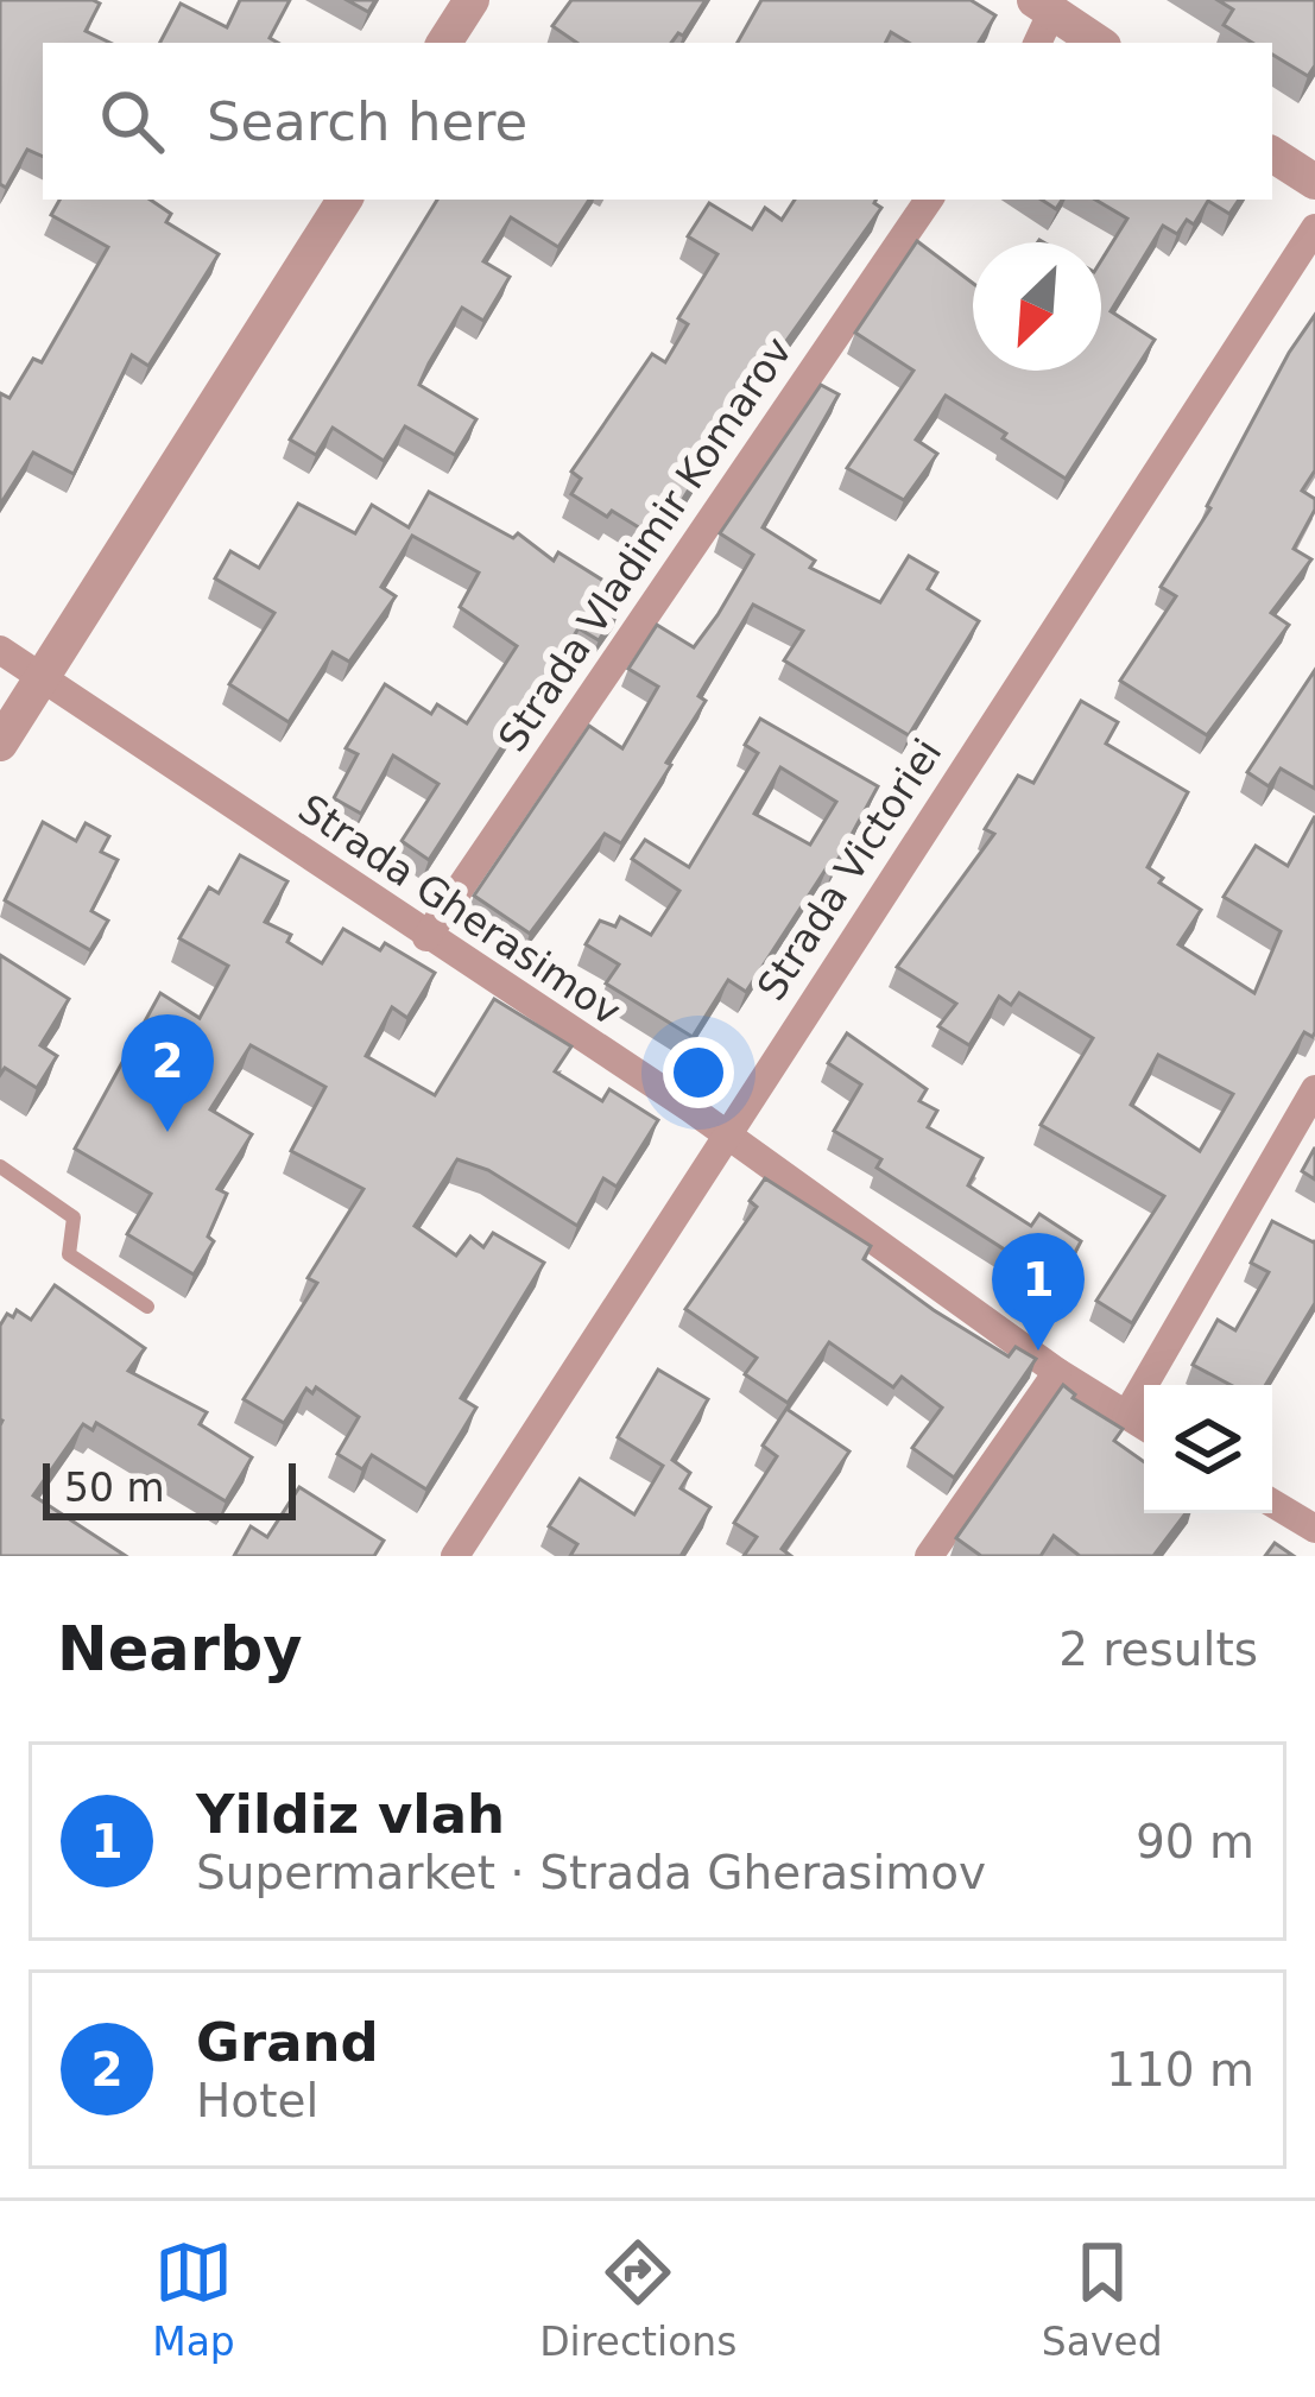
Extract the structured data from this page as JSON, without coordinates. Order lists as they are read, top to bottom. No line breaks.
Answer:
{"streets":{"street":["Strada Vladimir Komarov","Strada Victoriei","Strada Gherasimov"]},"crossings":[["Strada Vladimir Komarov","Strada Gherasimov"],["Strada Victoriei","Strada Gherasimov"]],"scale_bar":"50 m","north":"bottom left","page":{"search":"Search here","pins":["2","1"],"scale":"50 m","heading":["Nearby","2 results"],"list":[{"mark":"1","name":"Yildiz vlah","note":"Supermarket · Strada Gherasimov","value":"90 m"},{"mark":"2","name":"Grand","note":"Hotel","value":"110 m"}],"nav":["Map","Directions","Saved"]}}
